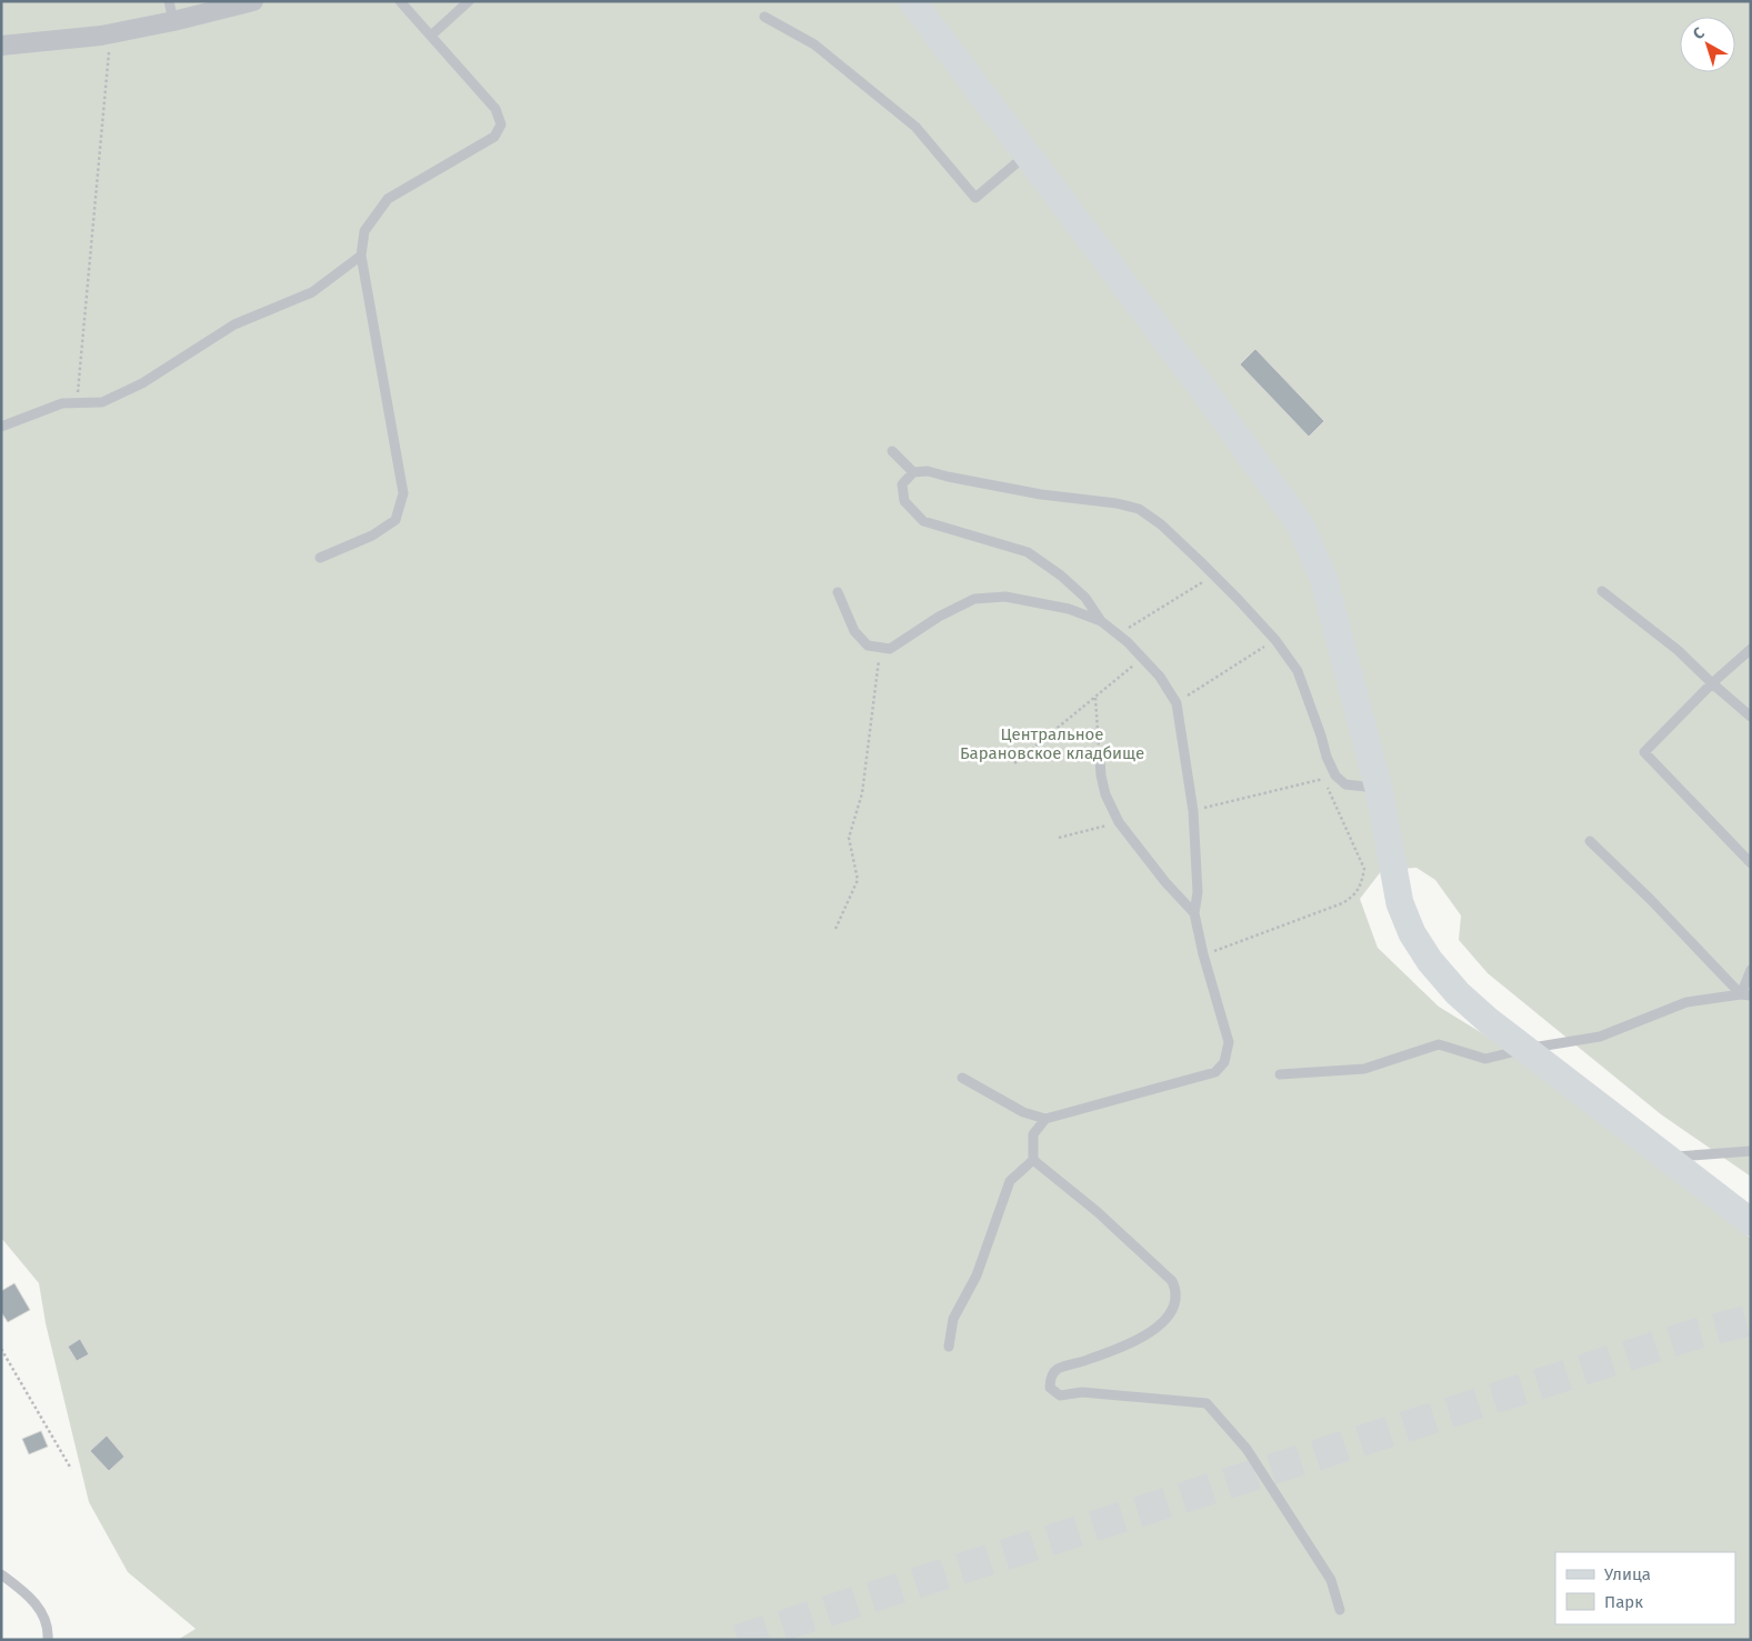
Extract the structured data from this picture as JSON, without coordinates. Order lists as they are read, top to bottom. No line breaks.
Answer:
{"parks":["Центральное Барановское кладбище"],"legend":["Улица","Парк"],"north":"top left"}
